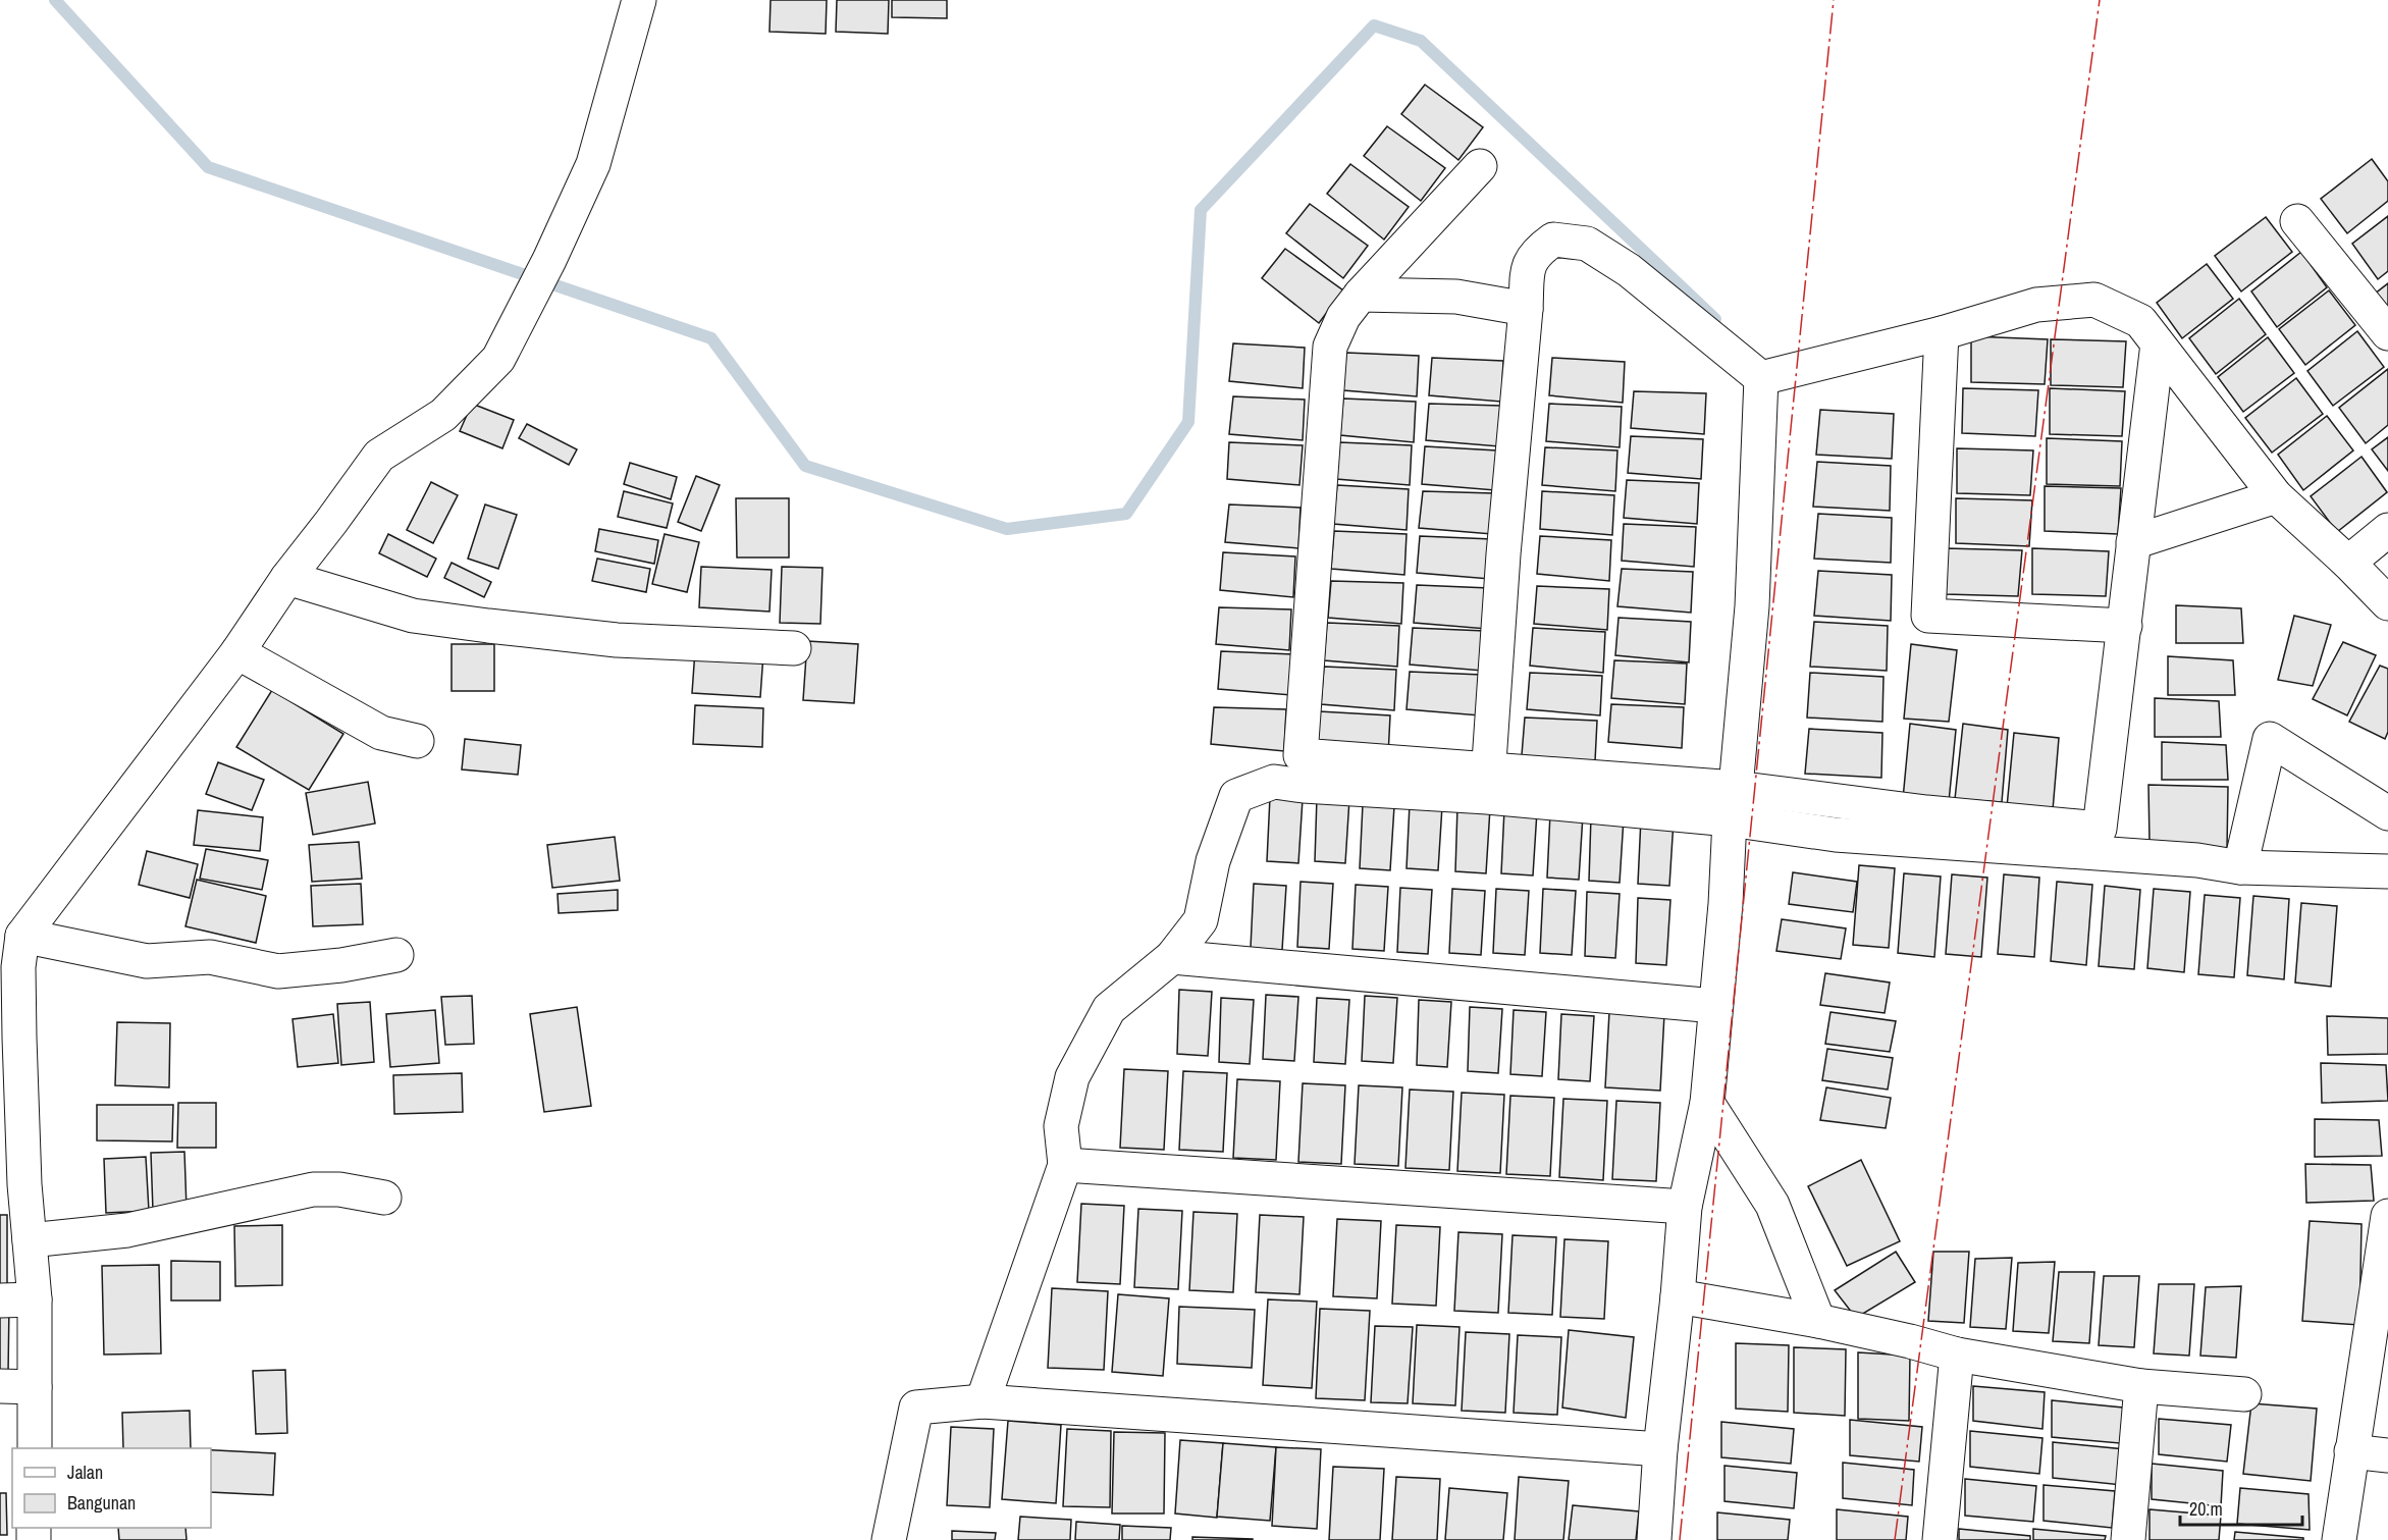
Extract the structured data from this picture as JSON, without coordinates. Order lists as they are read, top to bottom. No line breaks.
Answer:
{"legend":["Jalan","Bangunan"],"scale_bar":"20 m"}
